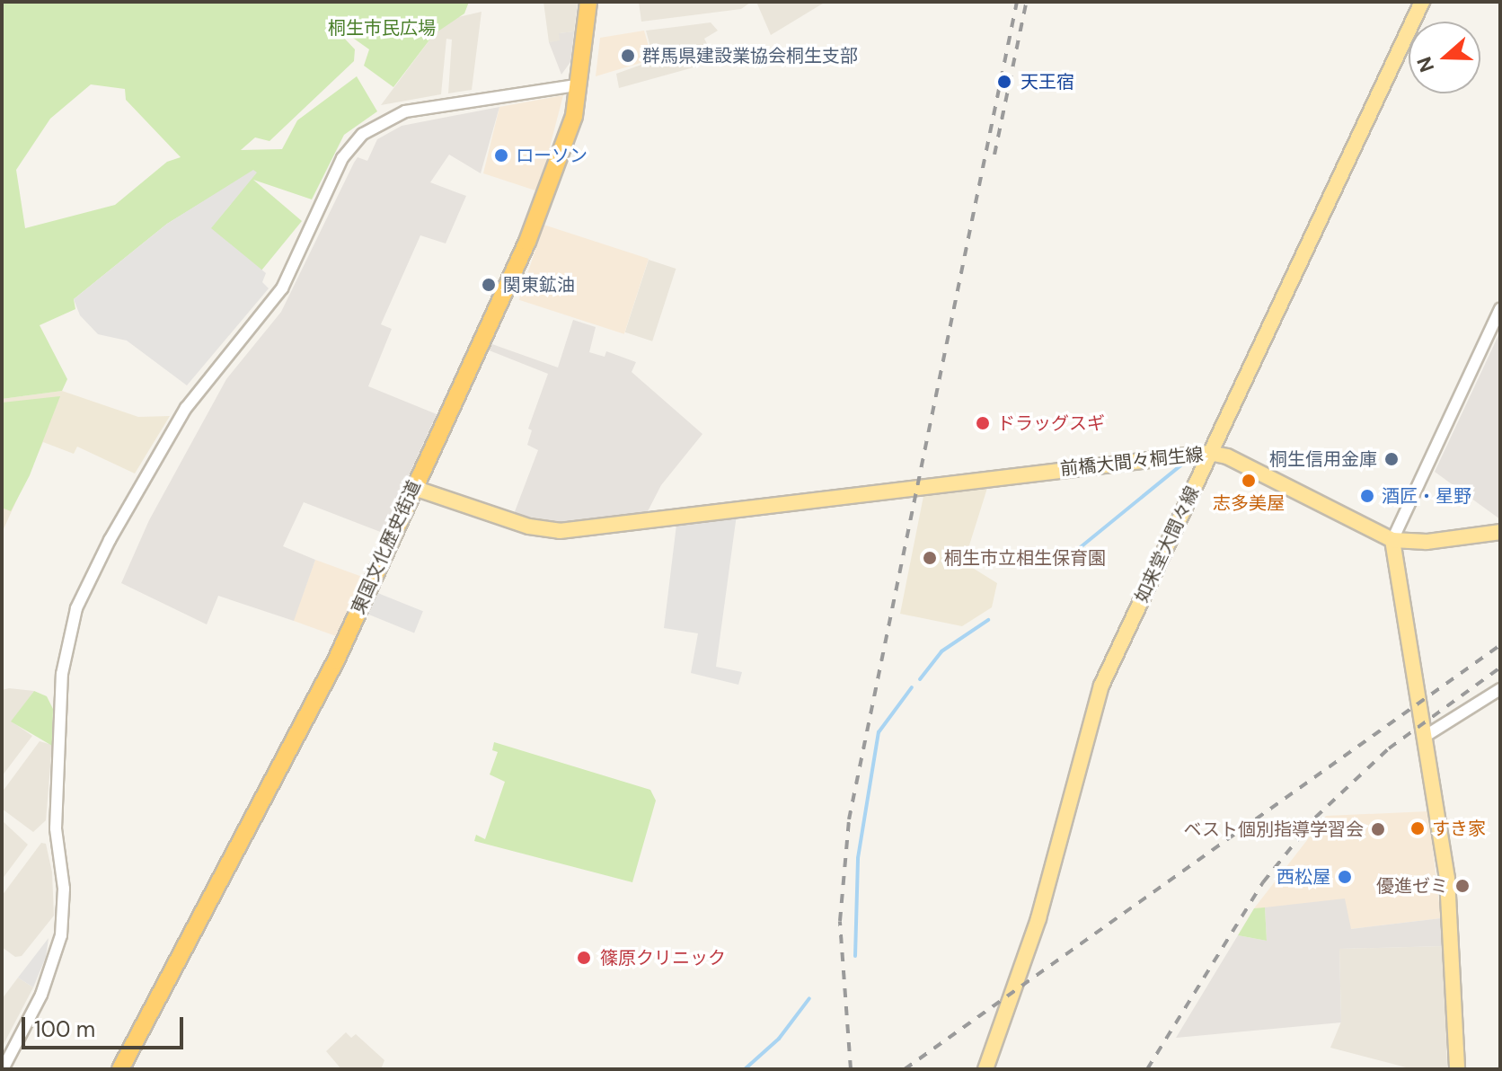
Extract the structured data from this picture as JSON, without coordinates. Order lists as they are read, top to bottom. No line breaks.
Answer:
{"streets":{"highway":["東国文化歴史街道"],"main road":["前橋大間々桐生線","如来堂大間々線"]},"crossings":[["前橋大間々桐生線","如来堂大間々線"],["前橋大間々桐生線","東国文化歴史街道"]],"parks":["桐生市民広場"],"places":["群馬県建設業協会桐生支部","天王宿","ローソン","関東鉱油","ドラッグスギ","桐生信用金庫","志多美屋","酒匠・星野","桐生市立相生保育園","すき家","ベスト個別指導学習会","西松屋","優進ゼミ","篠原クリニック"],"scale_bar":"100 m","north":"left"}
